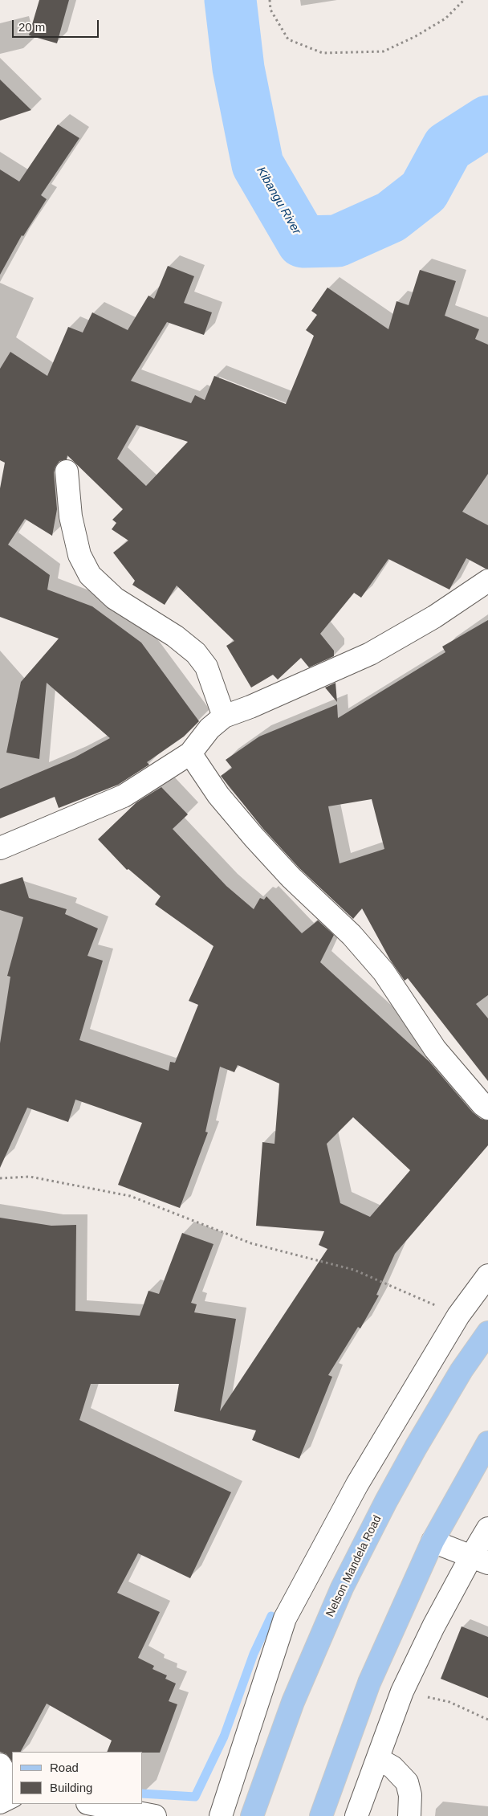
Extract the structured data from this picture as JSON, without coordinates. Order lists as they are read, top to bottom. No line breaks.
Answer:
{"streets":{"main road":["Nelson Mandela Road"]},"water":["Kibangu River"],"legend":["Road","Building"],"scale_bar":"20 m"}
